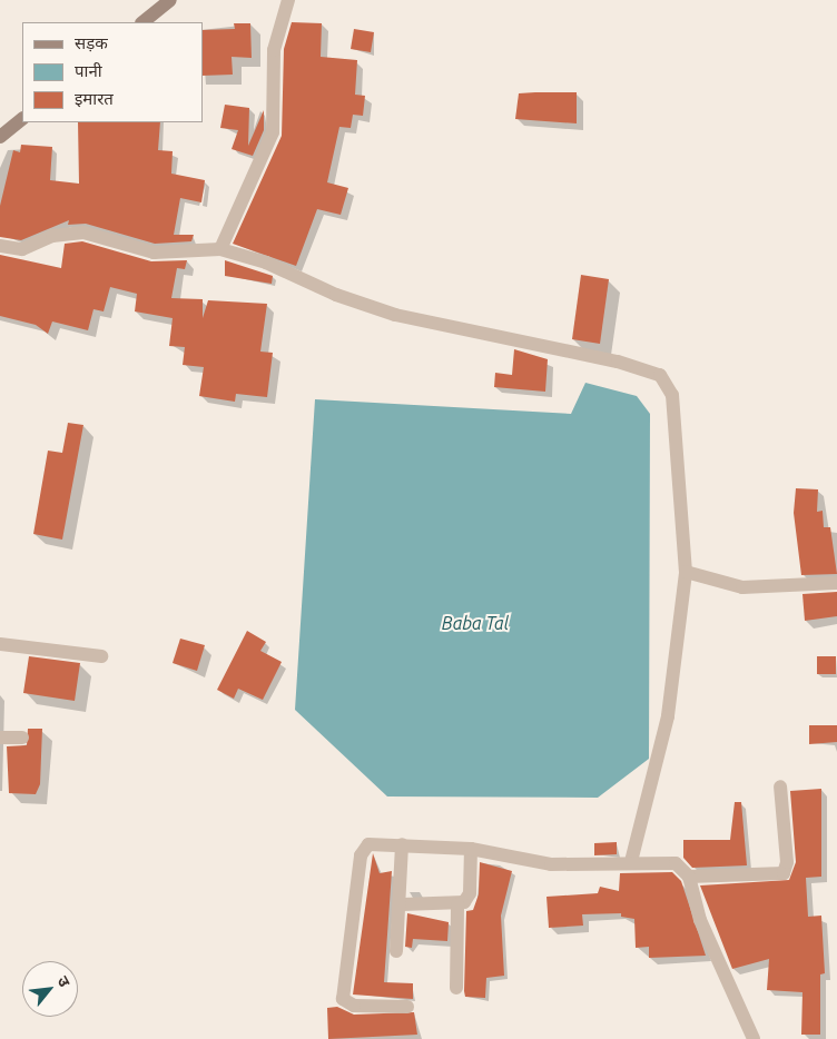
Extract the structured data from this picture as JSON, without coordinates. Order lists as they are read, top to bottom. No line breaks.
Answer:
{"water":["Baba Tal"],"legend":["सड़क","पानी","इमारत"],"north":"top right"}
